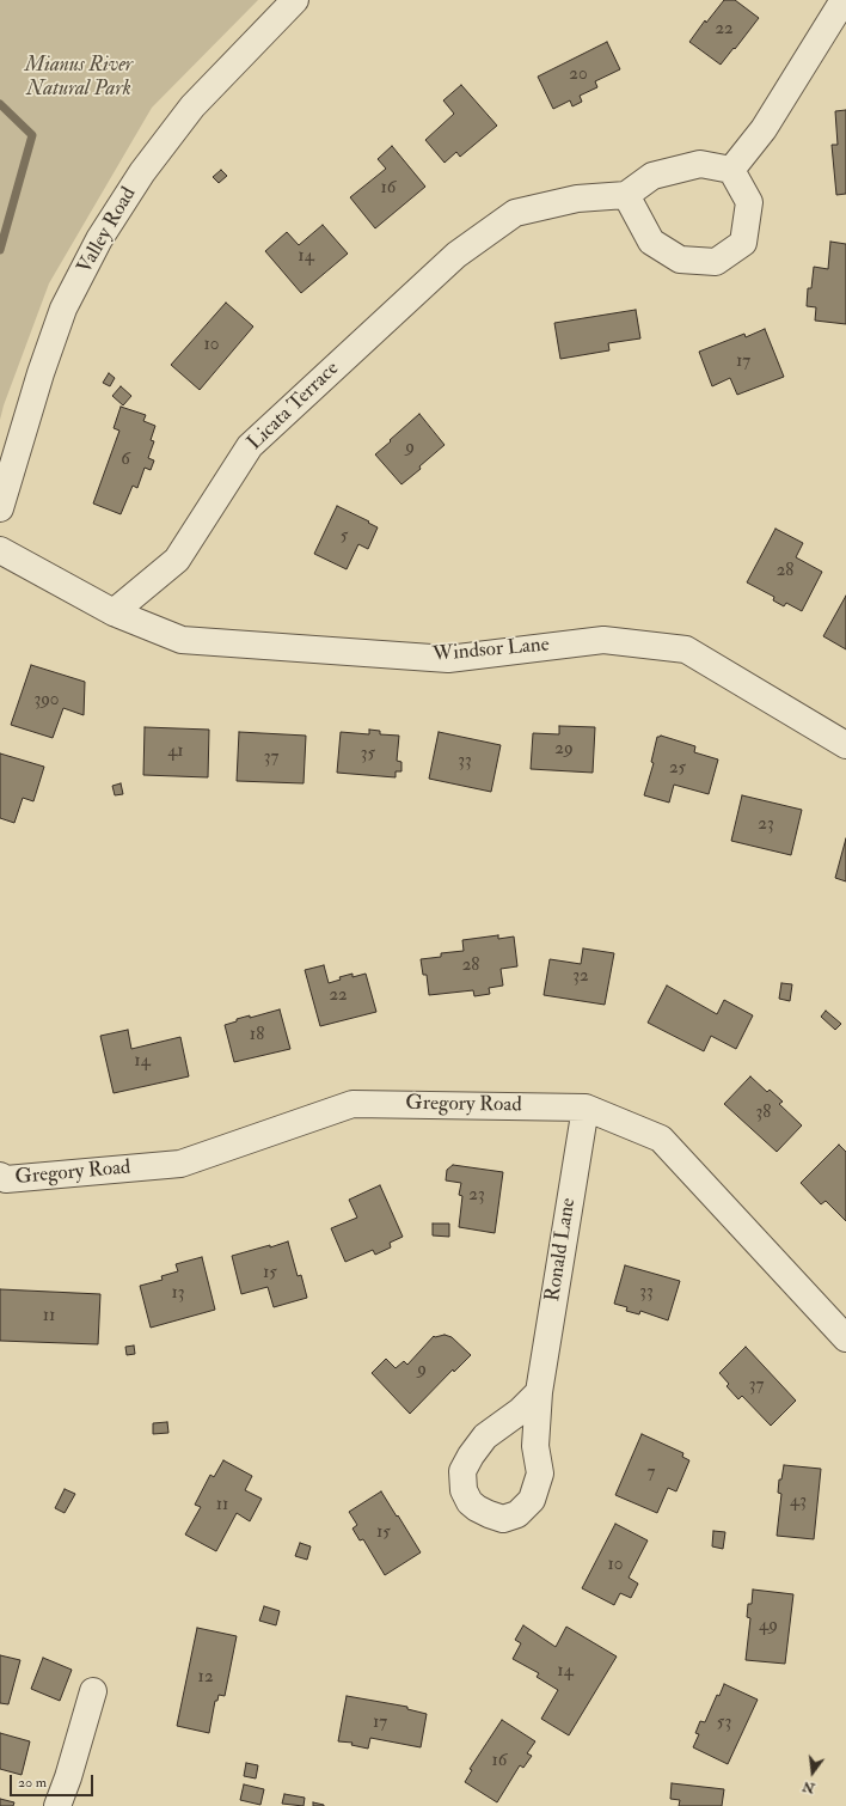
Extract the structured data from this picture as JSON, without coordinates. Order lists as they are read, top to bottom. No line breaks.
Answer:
{"streets":{"street":["Valley Road","Licata Terrace","Windsor Lane","Gregory Road","Ronald Lane"]},"crossings":[["Licata Terrace","Windsor Lane"],["Gregory Road","Ronald Lane"]],"parks":["Mianus River Natural Park"],"house_numbers":["22","20","16","14","10","17","9","6","5","28","390","29","41","35","37","33","25","23","28","32","22","18","14","38","23","15","33","13","11","9","37","7","43","11","15","10","49","14","12","17","53","16"],"scale_bar":"20 m","north":"bottom"}
